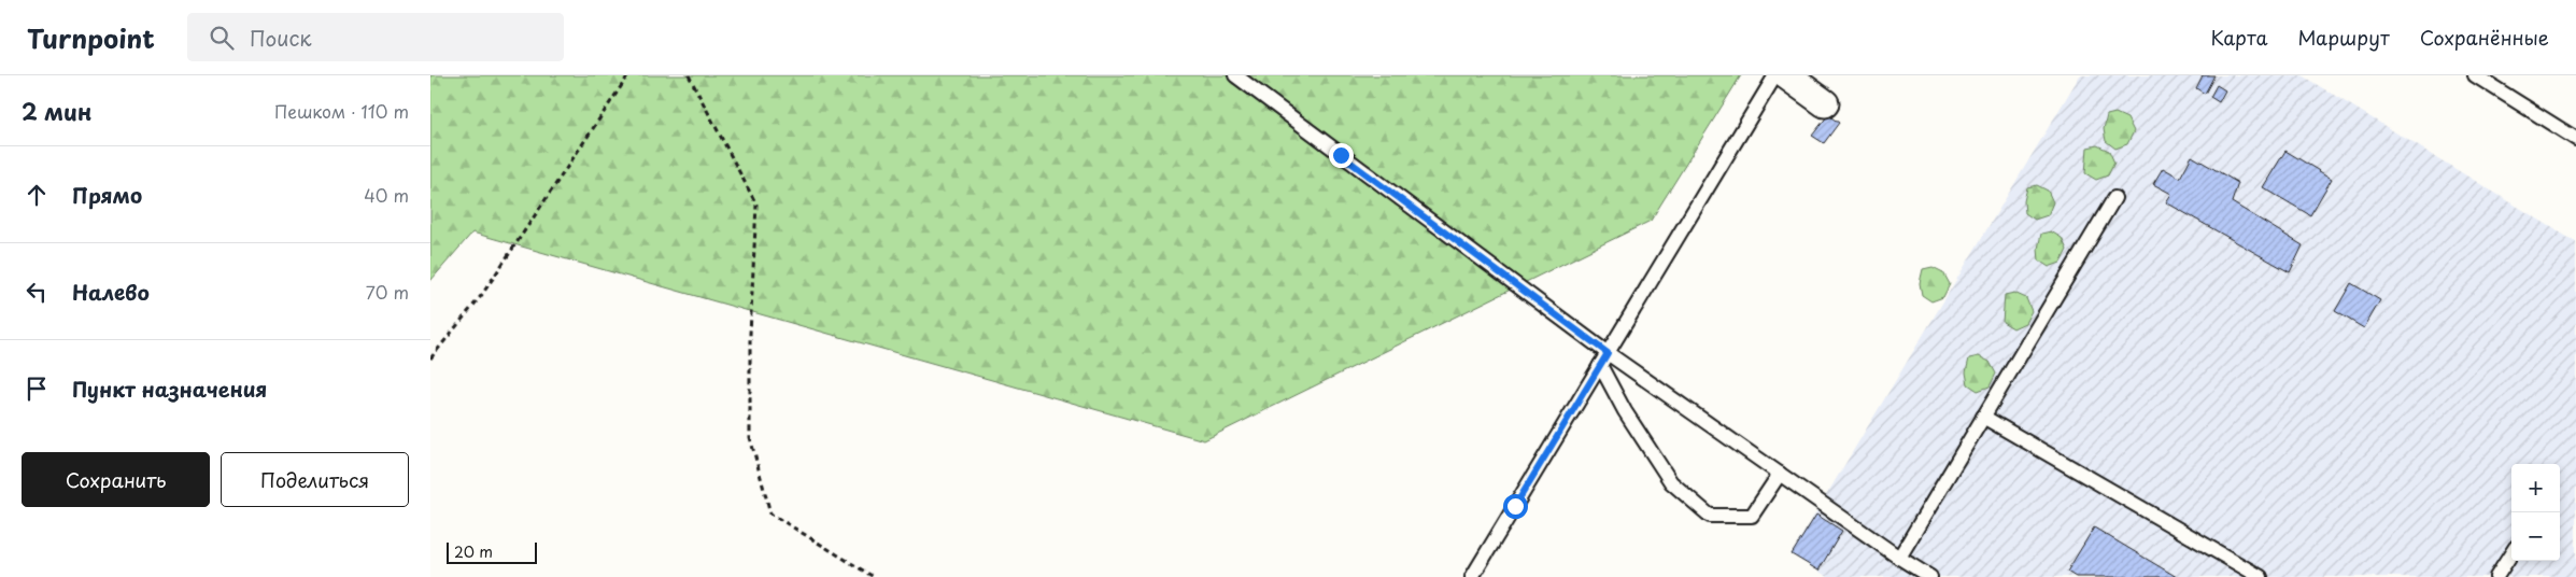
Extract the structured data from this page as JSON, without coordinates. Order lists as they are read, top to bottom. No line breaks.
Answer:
{"scale_bar":"20 m","page":{"header":"Turnpoint","search":"Поиск","nav":["Карта","Маршрут","Сохранённые"],"heading":["2 мин","Пешком · 110 m"],"list":[["Прямо","40 m"],["Налево","70 m"],"Пункт назначения"],"buttons":["Сохранить","Поделиться"],"map_buttons":["+","−"],"scale":"20 m"}}
